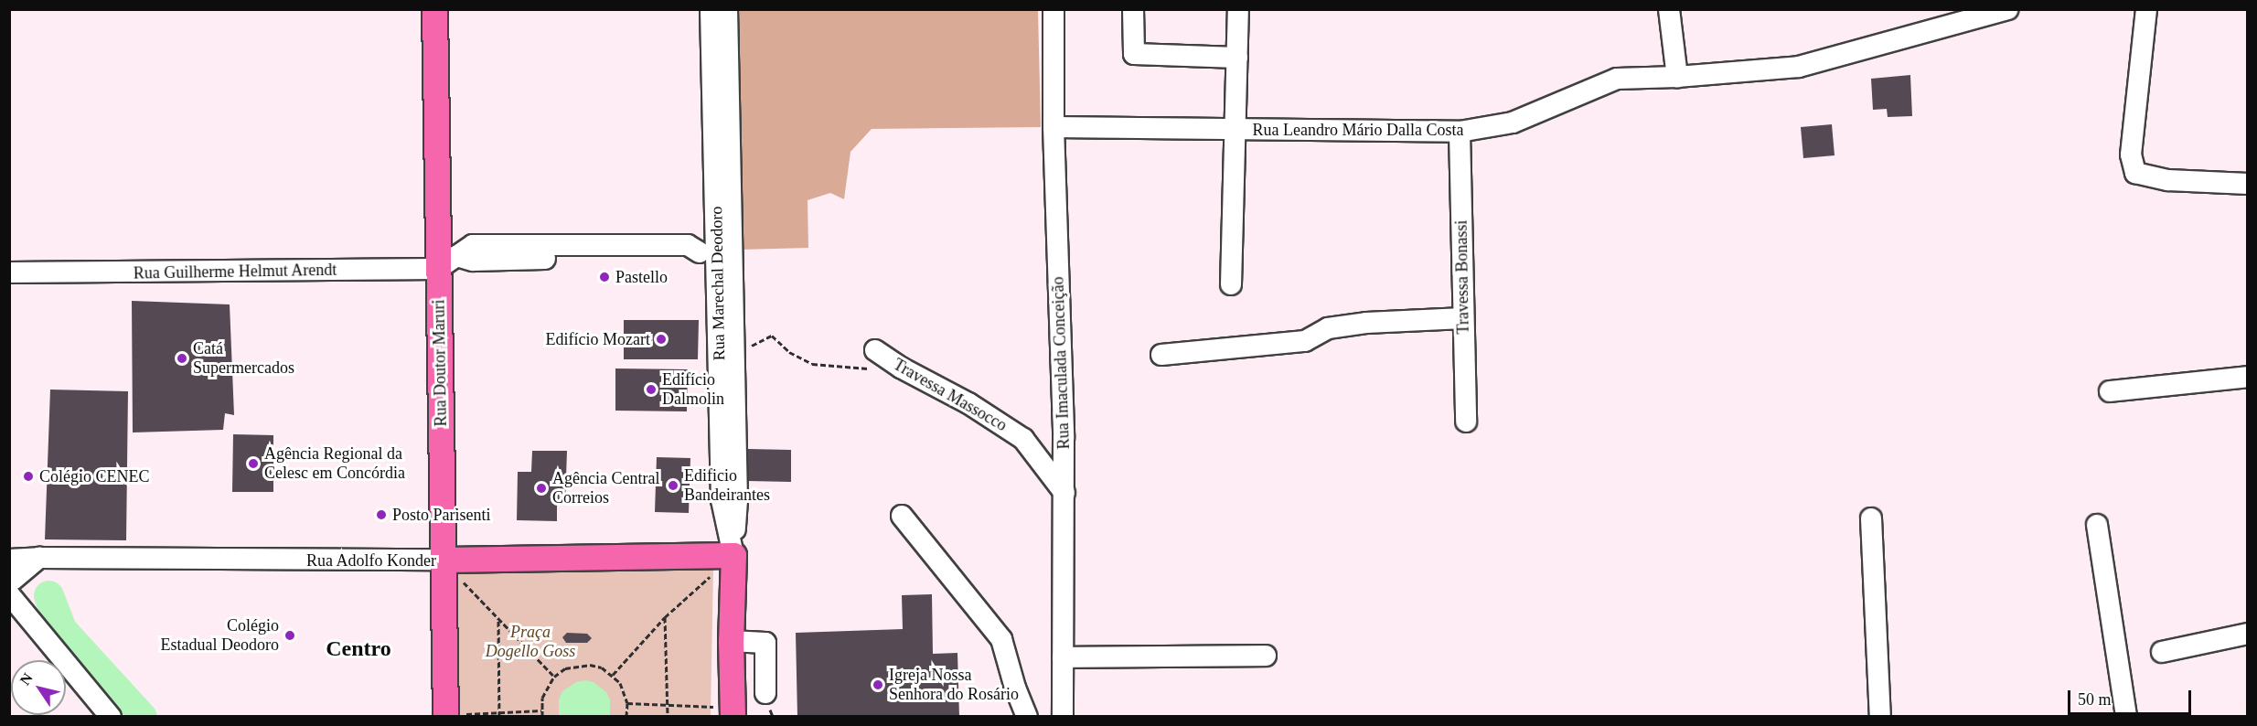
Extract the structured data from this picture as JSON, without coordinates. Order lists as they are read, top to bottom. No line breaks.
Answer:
{"streets":{"main road":["Rua Marechal Deodoro","Rua Doutor Maruri","Rua Adolfo Konder"],"street":["Rua Leandro Mário Dalla Costa","Rua Guilherme Helmut Arendt","Travessa Bonassi","Rua Imaculada Conceição","Travessa Massocco"]},"crossings":[["Rua Leandro Mário Dalla Costa","Travessa Bonassi"],["Rua Leandro Mário Dalla Costa","Rua Imaculada Conceição"],["Rua Guilherme Helmut Arendt","Rua Marechal Deodoro"],["Rua Guilherme Helmut Arendt","Rua Doutor Maruri"],["Rua Marechal Deodoro","Rua Adolfo Konder"],["Rua Doutor Maruri","Rua Adolfo Konder"],["Rua Imaculada Conceição","Travessa Massocco"]],"districts":["Centro"],"parks":["Praça Dogello Goss"],"places":["Pastello","Edifício Mozart","Catá Supermercados","Edifício Dalmolin","Agência Regional da Celesc em Concórdia","Colégio CENEC","Edificio Bandeirantes","Agência Central Correios","Posto Parisenti","Colégio Estadual Deodoro","Igreja Nossa Senhora do Rosário"],"scale_bar":"50 m","north":"top left"}
